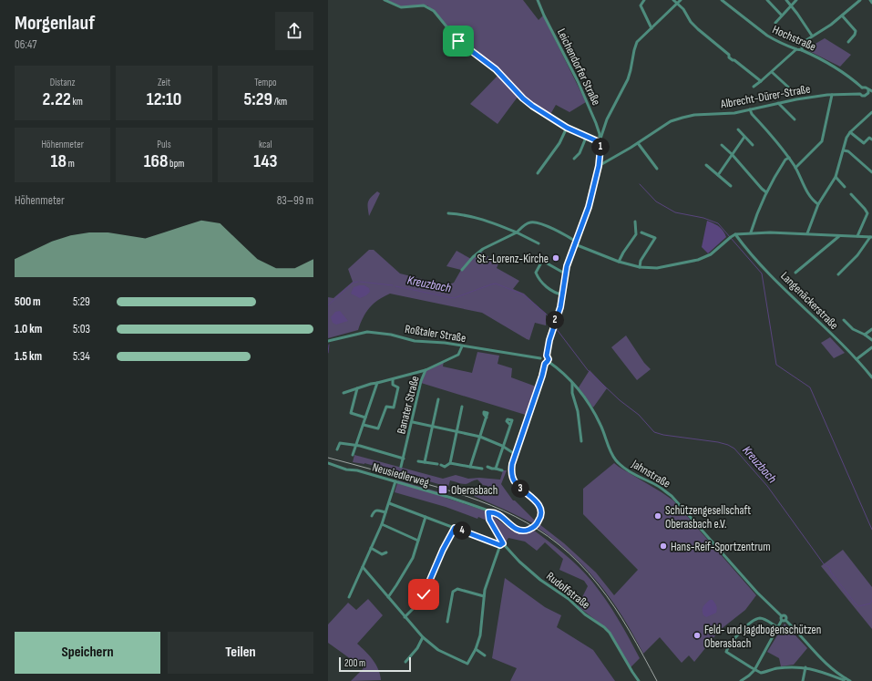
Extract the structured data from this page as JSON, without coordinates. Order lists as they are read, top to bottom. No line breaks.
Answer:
{"streets":{"street":["Hochstraße","Leichendorfer Straße","Albrecht-Dürer-Straße","Langenäckerstraße","Roßtaler Straße","Banater Straße","Jahnstraße","Neusiedlerweg","Rudolfstraße"]},"crossings":[["Hochstraße","Albrecht-Dürer-Straße"],["Roßtaler Straße","Banater Straße"],["Roßtaler Straße","Jahnstraße"],["Roßtaler Straße","Neusiedlerweg"],["Jahnstraße","Neusiedlerweg"],["Neusiedlerweg","Rudolfstraße"]],"water":["Kreuzbach"],"places":{"other":["St.-Lorenz-Kirche","Schützengesellschaft Oberasbach e.V.","Hans-Reif-Sportzentrum","Feld- und Jagdbogenschützen Oberasbach"],"transit":["Oberasbach"]},"scale_bar":"200 m","page":{"heading":["Morgenlauf","06:47"],"stats":[["Distanz","2.22 km"],["Zeit","12:10"],["Tempo","5:29 /km"],["Höhenmeter","18 m"],["Puls","168 bpm"],["kcal","143"]],"pins":["1","2","3","4"],"chart":["Höhenmeter","83–99 m"],"list":[{"name":"500 m","note":"5:29"},{"name":"1.0 km","note":"5:03"},{"name":"1.5 km","note":"5:34"}],"buttons":["Speichern","Teilen"],"scale":"200 m"}}
